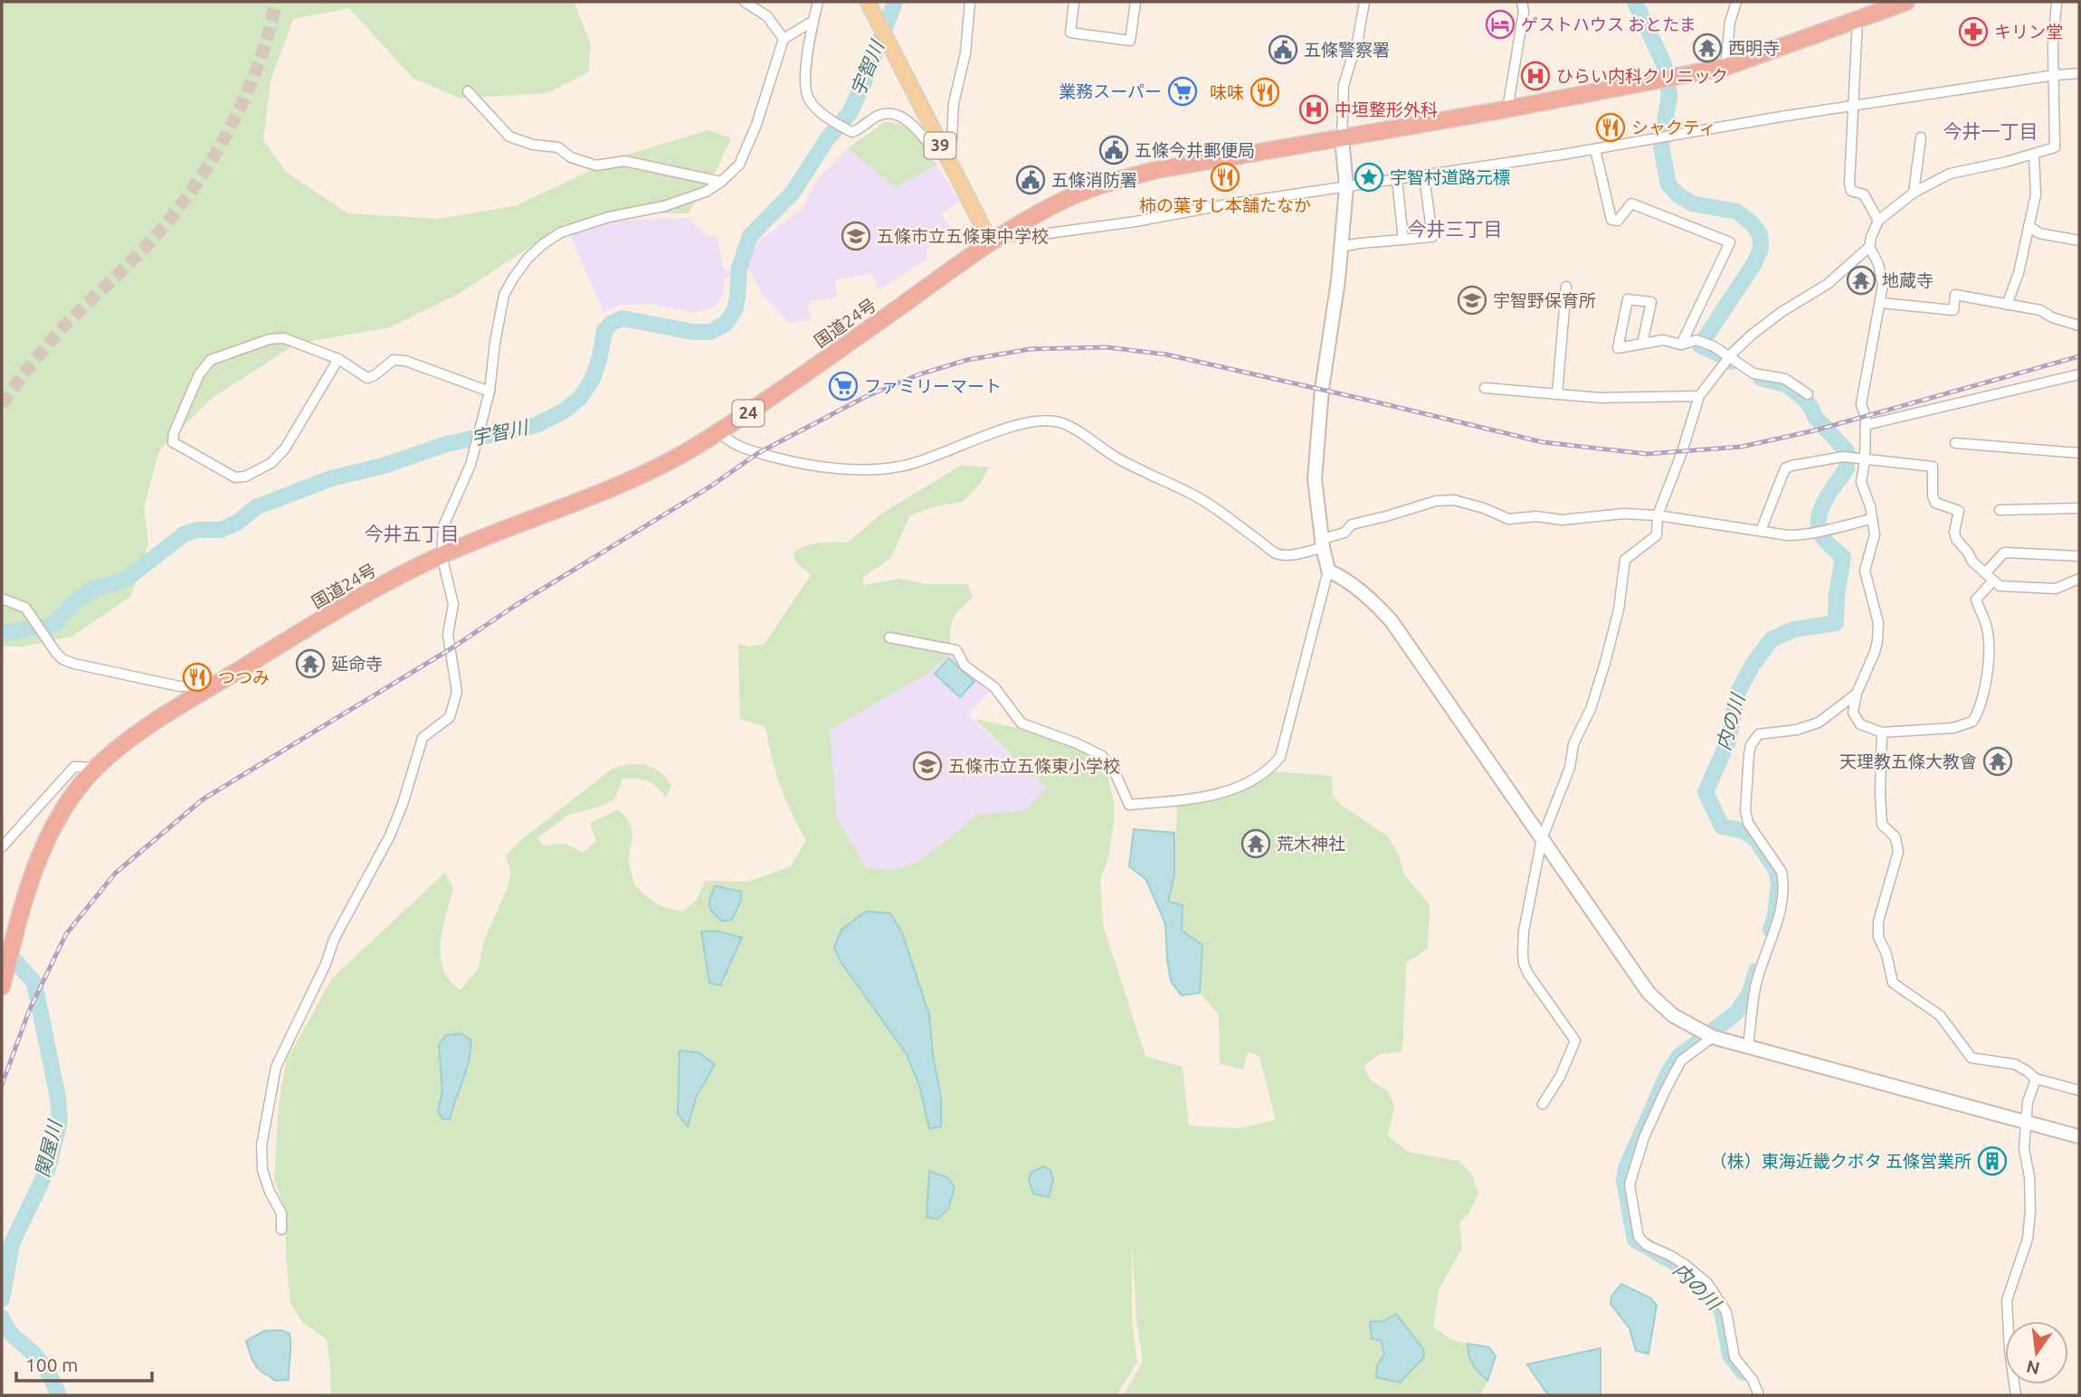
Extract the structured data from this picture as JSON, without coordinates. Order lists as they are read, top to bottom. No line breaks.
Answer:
{"streets":{"highway":["国道24号","24"],"main road":["39"]},"crossings":[["39","国道24号"]],"districts":["今井一丁目","今井三丁目","今井五丁目"],"water":["宇智川","内の川","関屋川"],"places":{"hotel":["ゲストハウス おとたま"],"pharmacy":["キリン堂"],"temple":["西明寺","地蔵寺","延命寺","天理教五條大教會","荒木神社"],"public building":["五條警察署","五條今井郵便局","五條消防署"],"hospital":["ひらい内科クリニック","中垣整形外科"],"supermarket":["業務スーパー","ファミリーマート"],"restaurant":["味味","シャクティ","柿の葉すし本舗たなか","つつみ"],"place":["宇智村道路元標"],"school or university":["五條市立五條東中学校","宇智野保育所","五條市立五條東小学校"],"building":["（株）東海近畿クボタ 五條営業所"]},"scale_bar":"100 m","north":"bottom"}
